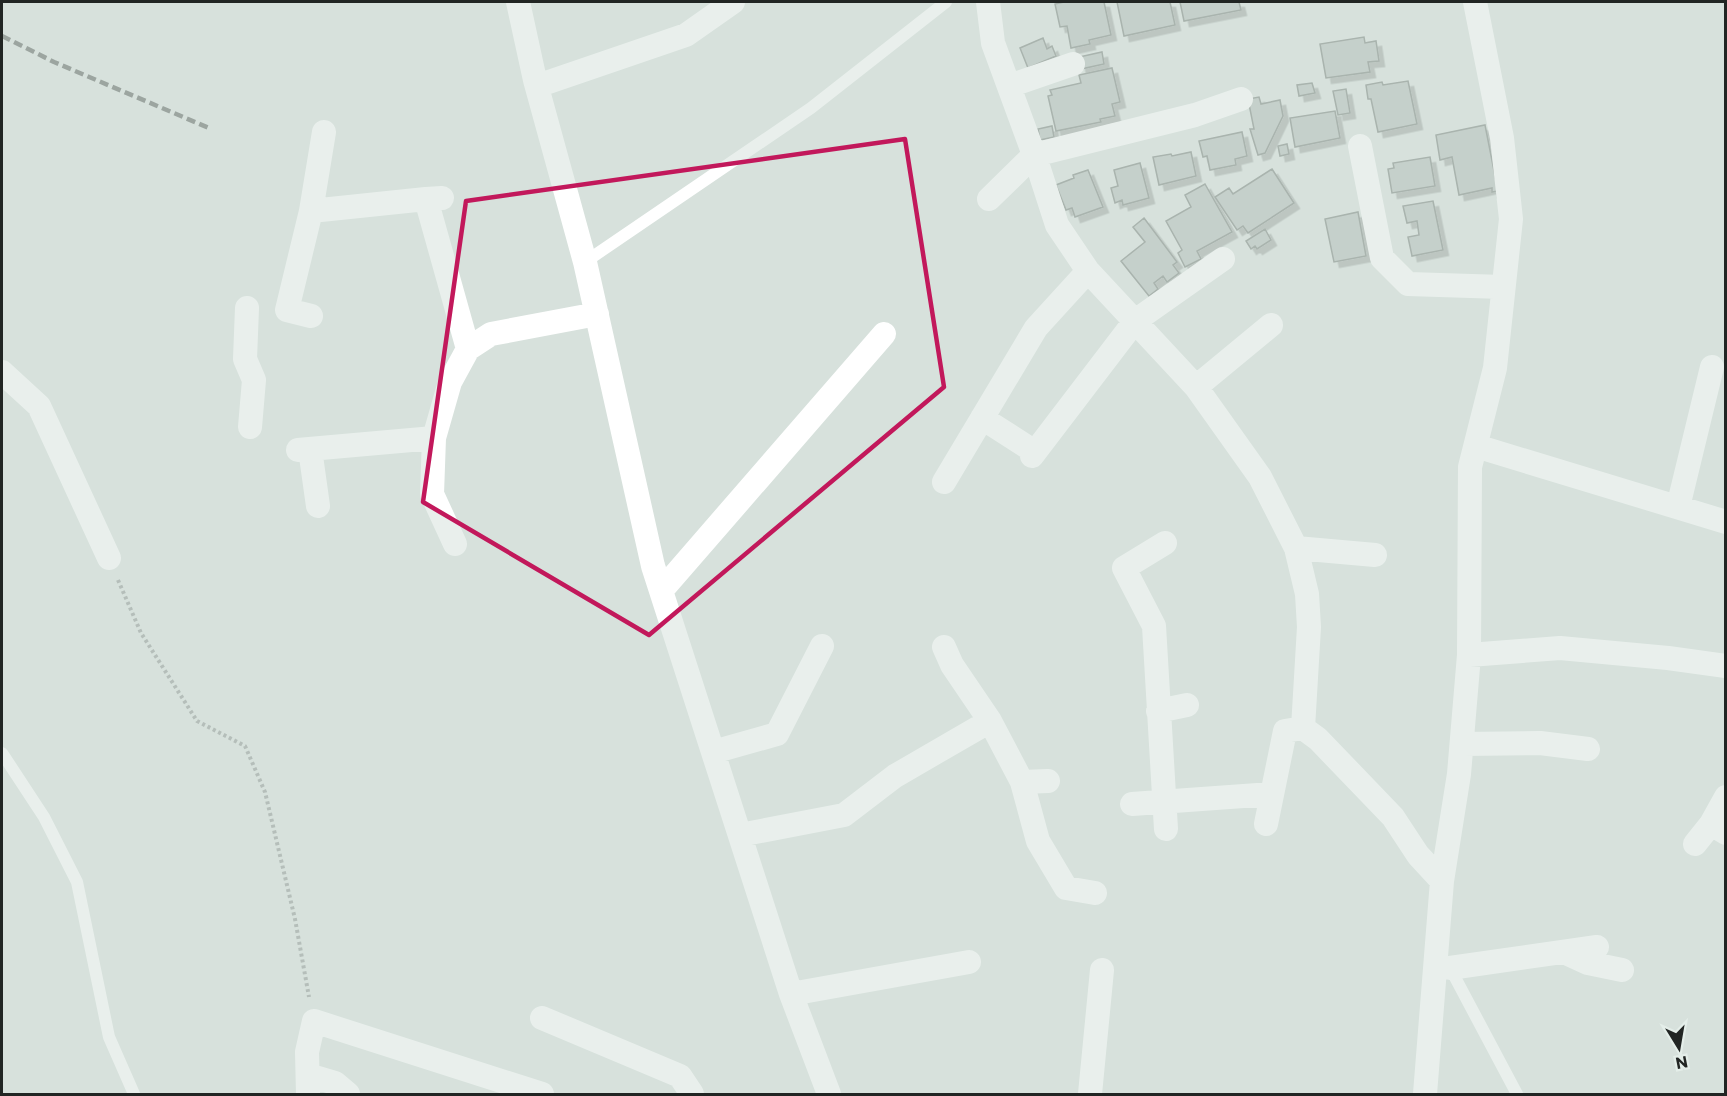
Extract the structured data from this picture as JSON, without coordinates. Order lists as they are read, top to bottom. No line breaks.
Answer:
{"north":"bottom"}
